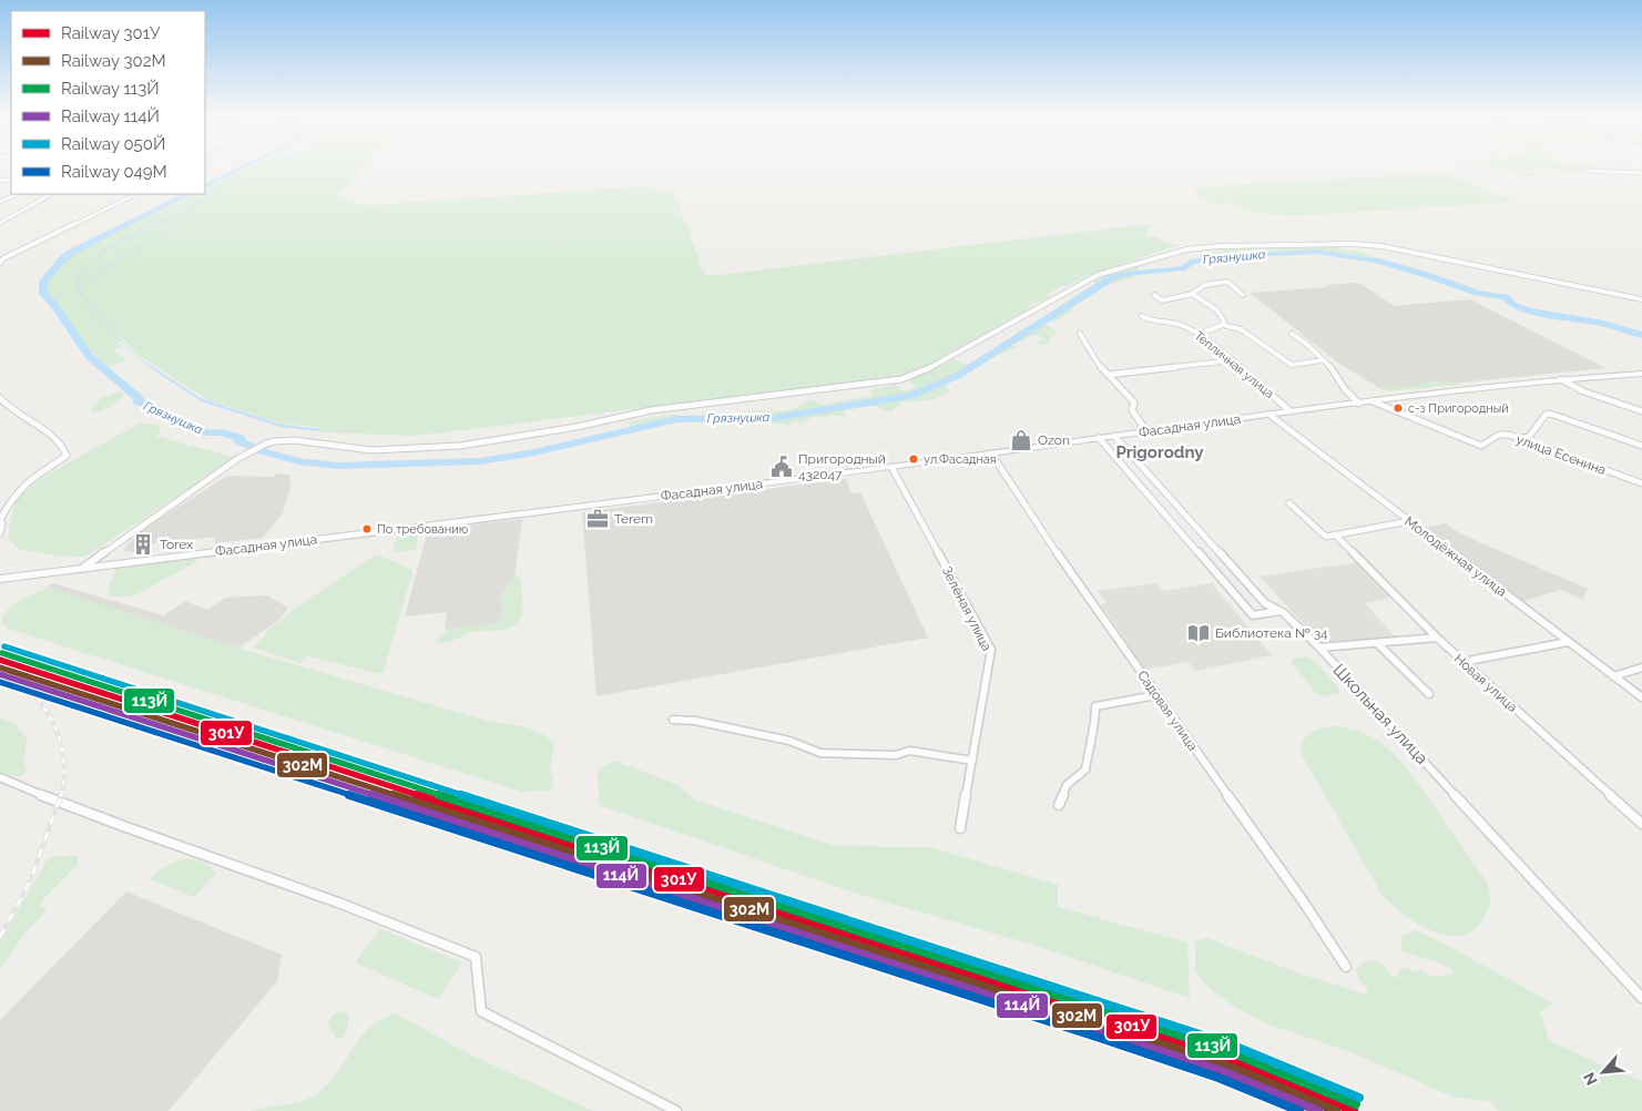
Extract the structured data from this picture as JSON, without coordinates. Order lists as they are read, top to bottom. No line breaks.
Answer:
{"streets":{"main road":["Фасадная улица"],"street":["Тепличная улица","улица Есенина","Молодёжная улица","Зелёная улица","Новая улица","Садовая улица","Школьная улица"]},"crossings":[["Тепличная улица","Фасадная улица"],["Фасадная улица","улица Есенина"],["Фасадная улица","Молодёжная улица"],["Фасадная улица","Зелёная улица"],["Фасадная улица","Садовая улица"],["Фасадная улица","Школьная улица"]],"districts":["Prigorodny"],"water":["Грязнушка"],"places":{"other":["с-з Пригородный","ул.Фасадная","По требованию"],"shop":["Ozon"],"public building":["Пригородный 432047"],"office":["Terem"],"building":["Torex"],"library":["Библиотека № 34"]},"lines":["rail line 050Й","rail line 113Й","rail line 301У","rail line 302М","rail line 114Й","rail line 049М"],"legend":["Railway 301У","Railway 302М","Railway 113Й","Railway 114Й","Railway 050Й","Railway 049М"],"north":"bottom left"}
